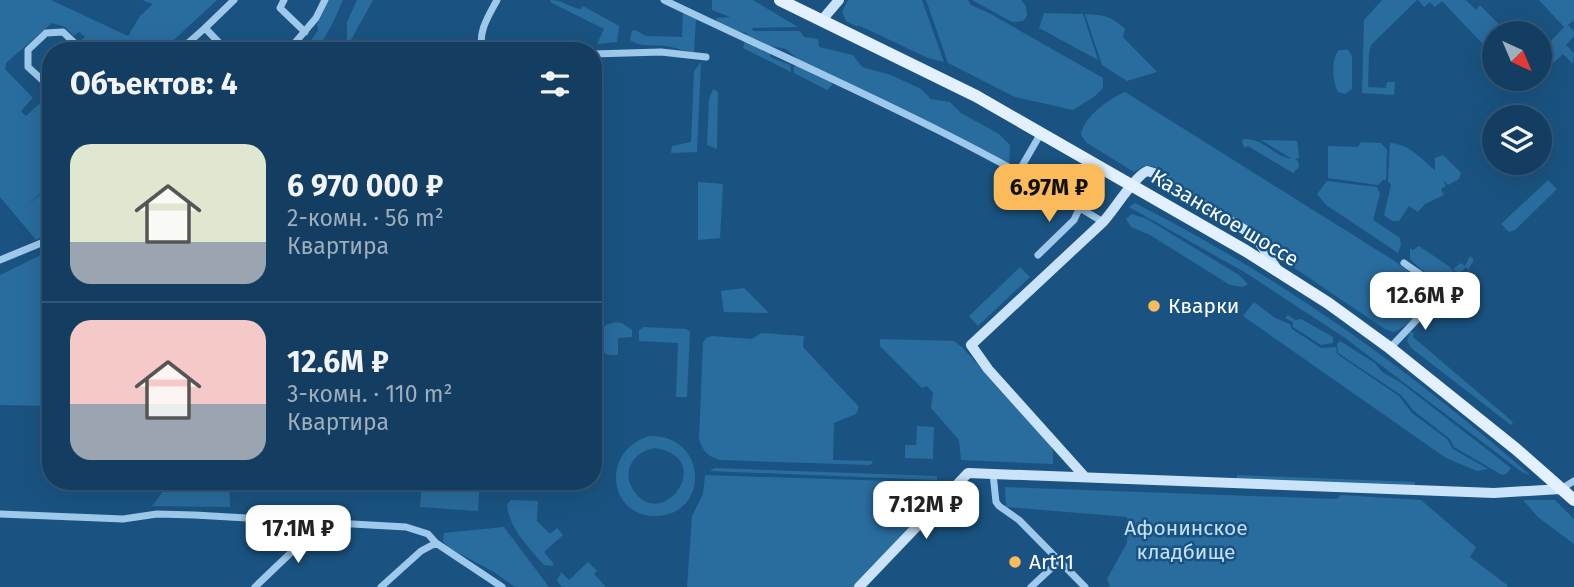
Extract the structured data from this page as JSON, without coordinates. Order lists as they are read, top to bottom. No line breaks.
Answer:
{"streets":{"main road":["Казанское шоссе"]},"parks":["Афонинское кладбище"],"places":["Кварки","Art11"],"north":"bottom right","page":{"heading":"Объектов: 4","list":[{"name":"6 970 000 ₽","note":"2-комн. · 56 m² · Квартира"},{"name":"12.6M ₽","note":"3-комн. · 110 m² · Квартира"}],"price":["6.97M ₽","12.6M ₽","7.12M ₽","17.1M ₽"]}}
